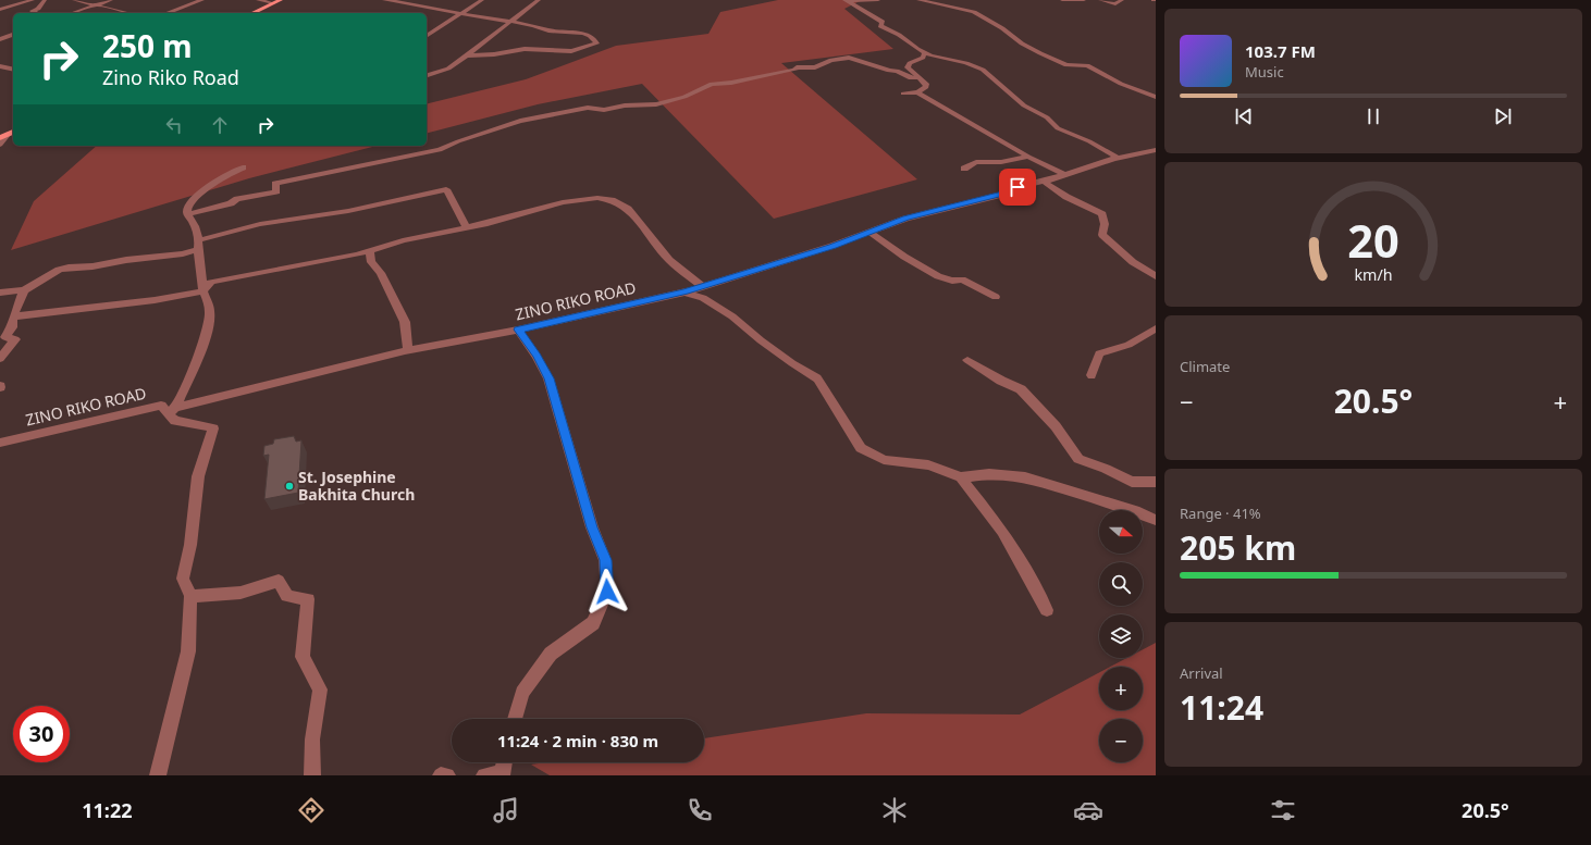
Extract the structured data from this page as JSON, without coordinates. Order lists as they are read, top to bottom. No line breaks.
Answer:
{"streets":{"street":["ZINO RIKO ROAD"]},"places":["St. Josephine Bakhita Church"],"north":"right","page":{"turn":["250 m","Zino Riko Road"],"song":["103.7 FM","Music"],"tile":["Climate",["Range · 41%","205 km"],["Arrival","11:24"]],"heat":["−","20.5°","+"],"map_buttons":["+","−"],"limit":"30","trip":"11:24 · 2 min · 830 m","tabs":["11:22","20.5°"],"gauge":["20","km/h"]}}
